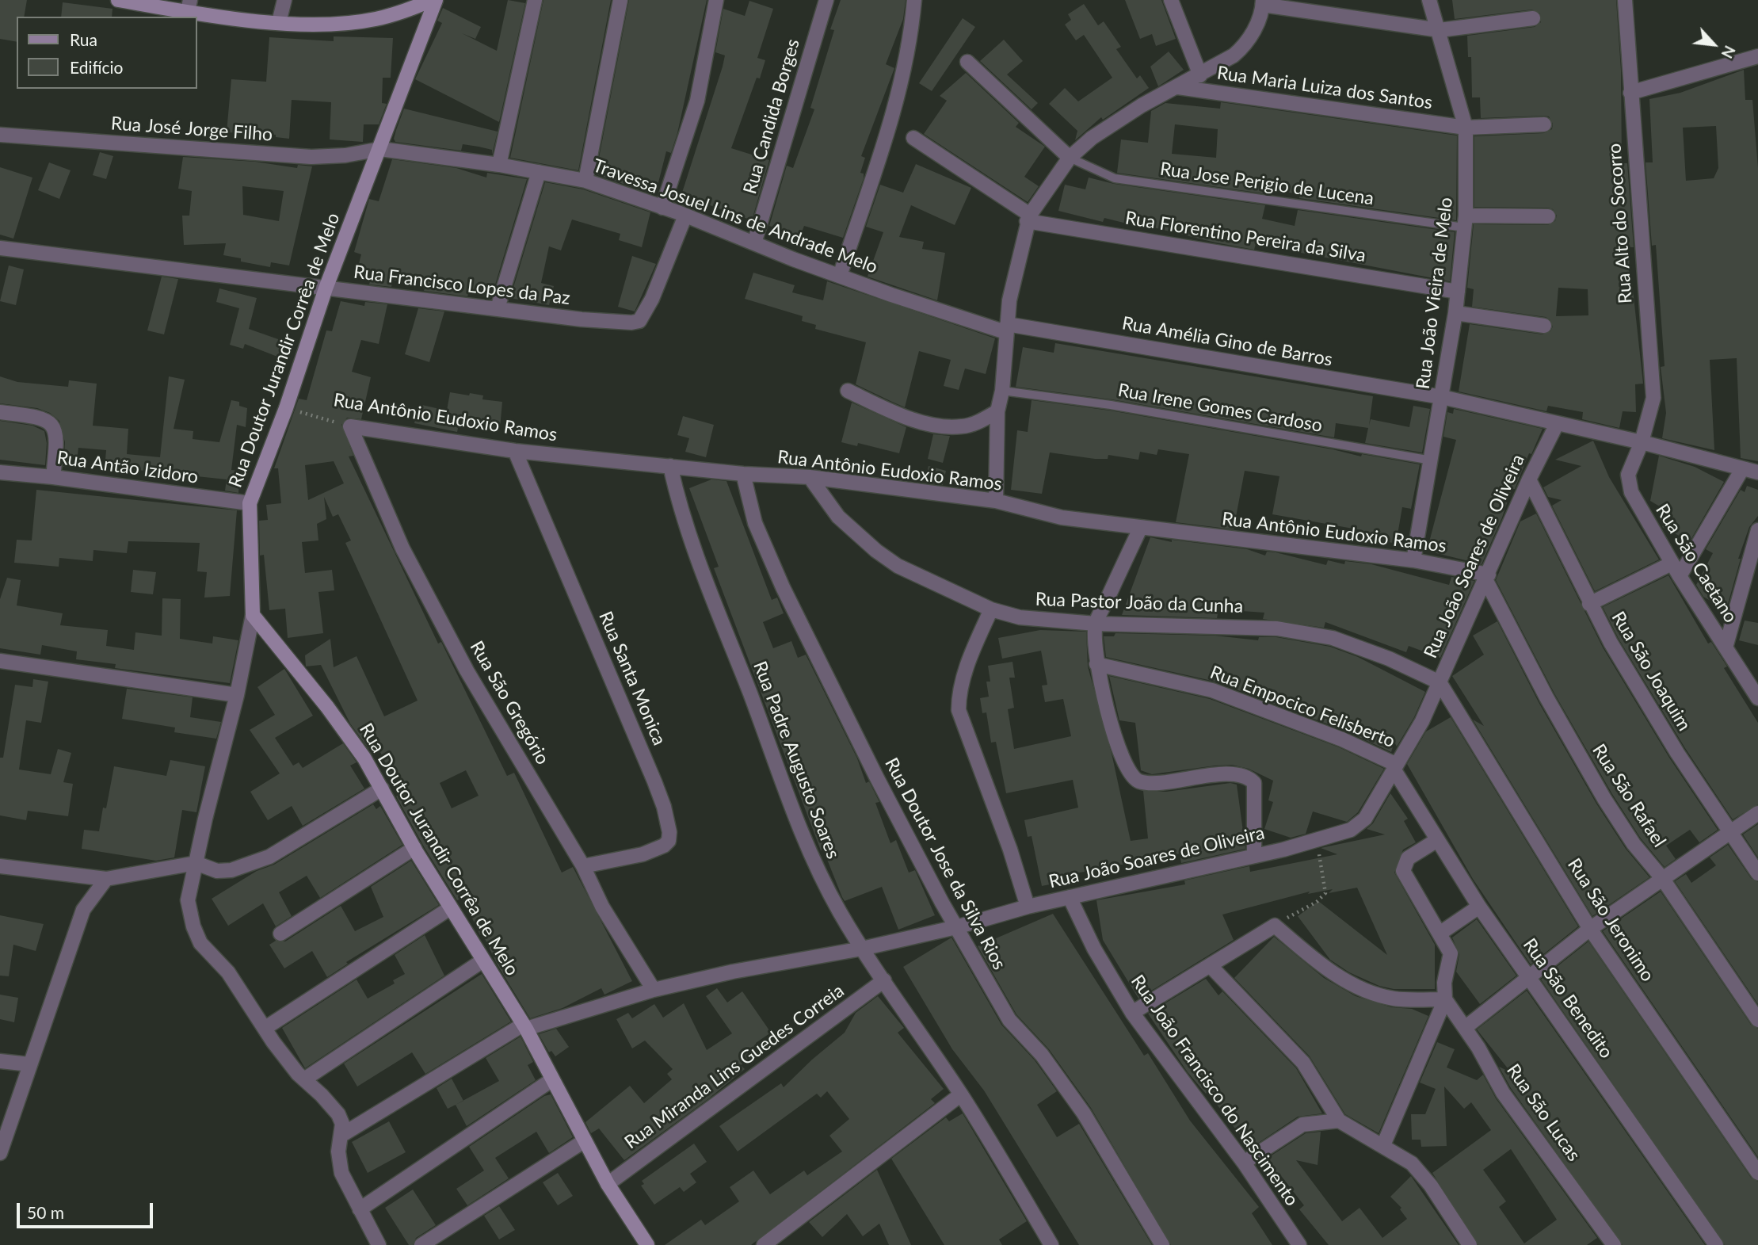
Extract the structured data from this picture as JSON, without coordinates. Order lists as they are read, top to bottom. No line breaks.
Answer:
{"streets":{"street":["Rua Maria Luiza dos Santos","Rua Candida Borges","Rua José Jorge Filho","Travessa Josuel Lins de Andrade Melo","Rua Alto do Socorro","Rua Florentino Pereira da Silva","Rua Francisco Lopes da Paz","Rua João Vieira de Melo","Rua Amélia Gino de Barros","Rua Doutor Jurandir Corrêa de Melo","Rua Antônio Eudoxio Ramos","Rua Antão Izidoro","Rua João Soares de Oliveira","Rua São Caetano","Rua Pastor João da Cunha","Rua São Joaquim","Rua Santa Monica","Rua São Gregório","Rua Empocico Felisberto","Rua Padre Augusto Soares","Rua São Rafael","Rua Doutor Jose da Silva Rios","Rua São Jeronimo","Rua São Benedito","Rua Miranda Lins Guedes Correia","Rua João Francisco do Nascimento","Rua São Lucas"],"lane":["Rua Jose Perigio de Lucena","Rua Irene Gomes Cardoso"]},"crossings":[["Rua Maria Luiza dos Santos","Rua João Vieira de Melo"],["Rua Candida Borges","Travessa Josuel Lins de Andrade Melo"],["Rua José Jorge Filho","Travessa Josuel Lins de Andrade Melo"],["Rua José Jorge Filho","Rua Doutor Jurandir Corrêa de Melo"],["Rua Jose Perigio de Lucena","Rua João Vieira de Melo"],["Travessa Josuel Lins de Andrade Melo","Rua Francisco Lopes da Paz"],["Travessa Josuel Lins de Andrade Melo","Rua Amélia Gino de Barros"],["Travessa Josuel Lins de Andrade Melo","Rua Doutor Jurandir Corrêa de Melo"],["Rua Alto do Socorro","Rua Amélia Gino de Barros"],["Rua Alto do Socorro","Rua São Caetano"],["Rua Florentino Pereira da Silva","Rua João Vieira de Melo"],["Rua Francisco Lopes da Paz","Rua Doutor Jurandir Corrêa de Melo"],["Rua João Vieira de Melo","Rua Amélia Gino de Barros"],["Rua João Vieira de Melo","Rua Irene Gomes Cardoso"],["Rua João Vieira de Melo","Rua Antônio Eudoxio Ramos"],["Rua Amélia Gino de Barros","Rua João Soares de Oliveira"],["Rua Amélia Gino de Barros","Rua São Caetano"],["Rua Doutor Jurandir Corrêa de Melo","Rua Antônio Eudoxio Ramos"],["Rua Doutor Jurandir Corrêa de Melo","Rua Antão Izidoro"],["Rua Doutor Jurandir Corrêa de Melo","Rua João Soares de Oliveira"],["Rua Doutor Jurandir Corrêa de Melo","Rua Miranda Lins Guedes Correia"],["Rua Antônio Eudoxio Ramos","Rua João Soares de Oliveira"],["Rua Antônio Eudoxio Ramos","Rua Pastor João da Cunha"],["Rua Antônio Eudoxio Ramos","Rua Santa Monica"],["Rua Antônio Eudoxio Ramos","Rua São Gregório"],["Rua Antônio Eudoxio Ramos","Rua Padre Augusto Soares"],["Rua Antônio Eudoxio Ramos","Rua São Rafael"],["Rua Antônio Eudoxio Ramos","Rua Doutor Jose da Silva Rios"],["Rua João Soares de Oliveira","Rua Pastor João da Cunha"],["Rua João Soares de Oliveira","Rua São Joaquim"],["Rua João Soares de Oliveira","Rua São Gregório"],["Rua João Soares de Oliveira","Rua Empocico Felisberto"],["Rua João Soares de Oliveira","Rua Padre Augusto Soares"],["Rua João Soares de Oliveira","Rua São Rafael"],["Rua João Soares de Oliveira","Rua Doutor Jose da Silva Rios"],["Rua João Soares de Oliveira","Rua São Jeronimo"],["Rua João Soares de Oliveira","Rua São Benedito"],["Rua João Soares de Oliveira","Rua João Francisco do Nascimento"],["Rua Pastor João da Cunha","Rua São Jeronimo"],["Rua Santa Monica","Rua São Gregório"],["Rua Empocico Felisberto","Rua São Benedito"],["Rua Padre Augusto Soares","Rua Miranda Lins Guedes Correia"]],"legend":["Rua","Edifício"],"scale_bar":"50 m","north":"bottom right"}
